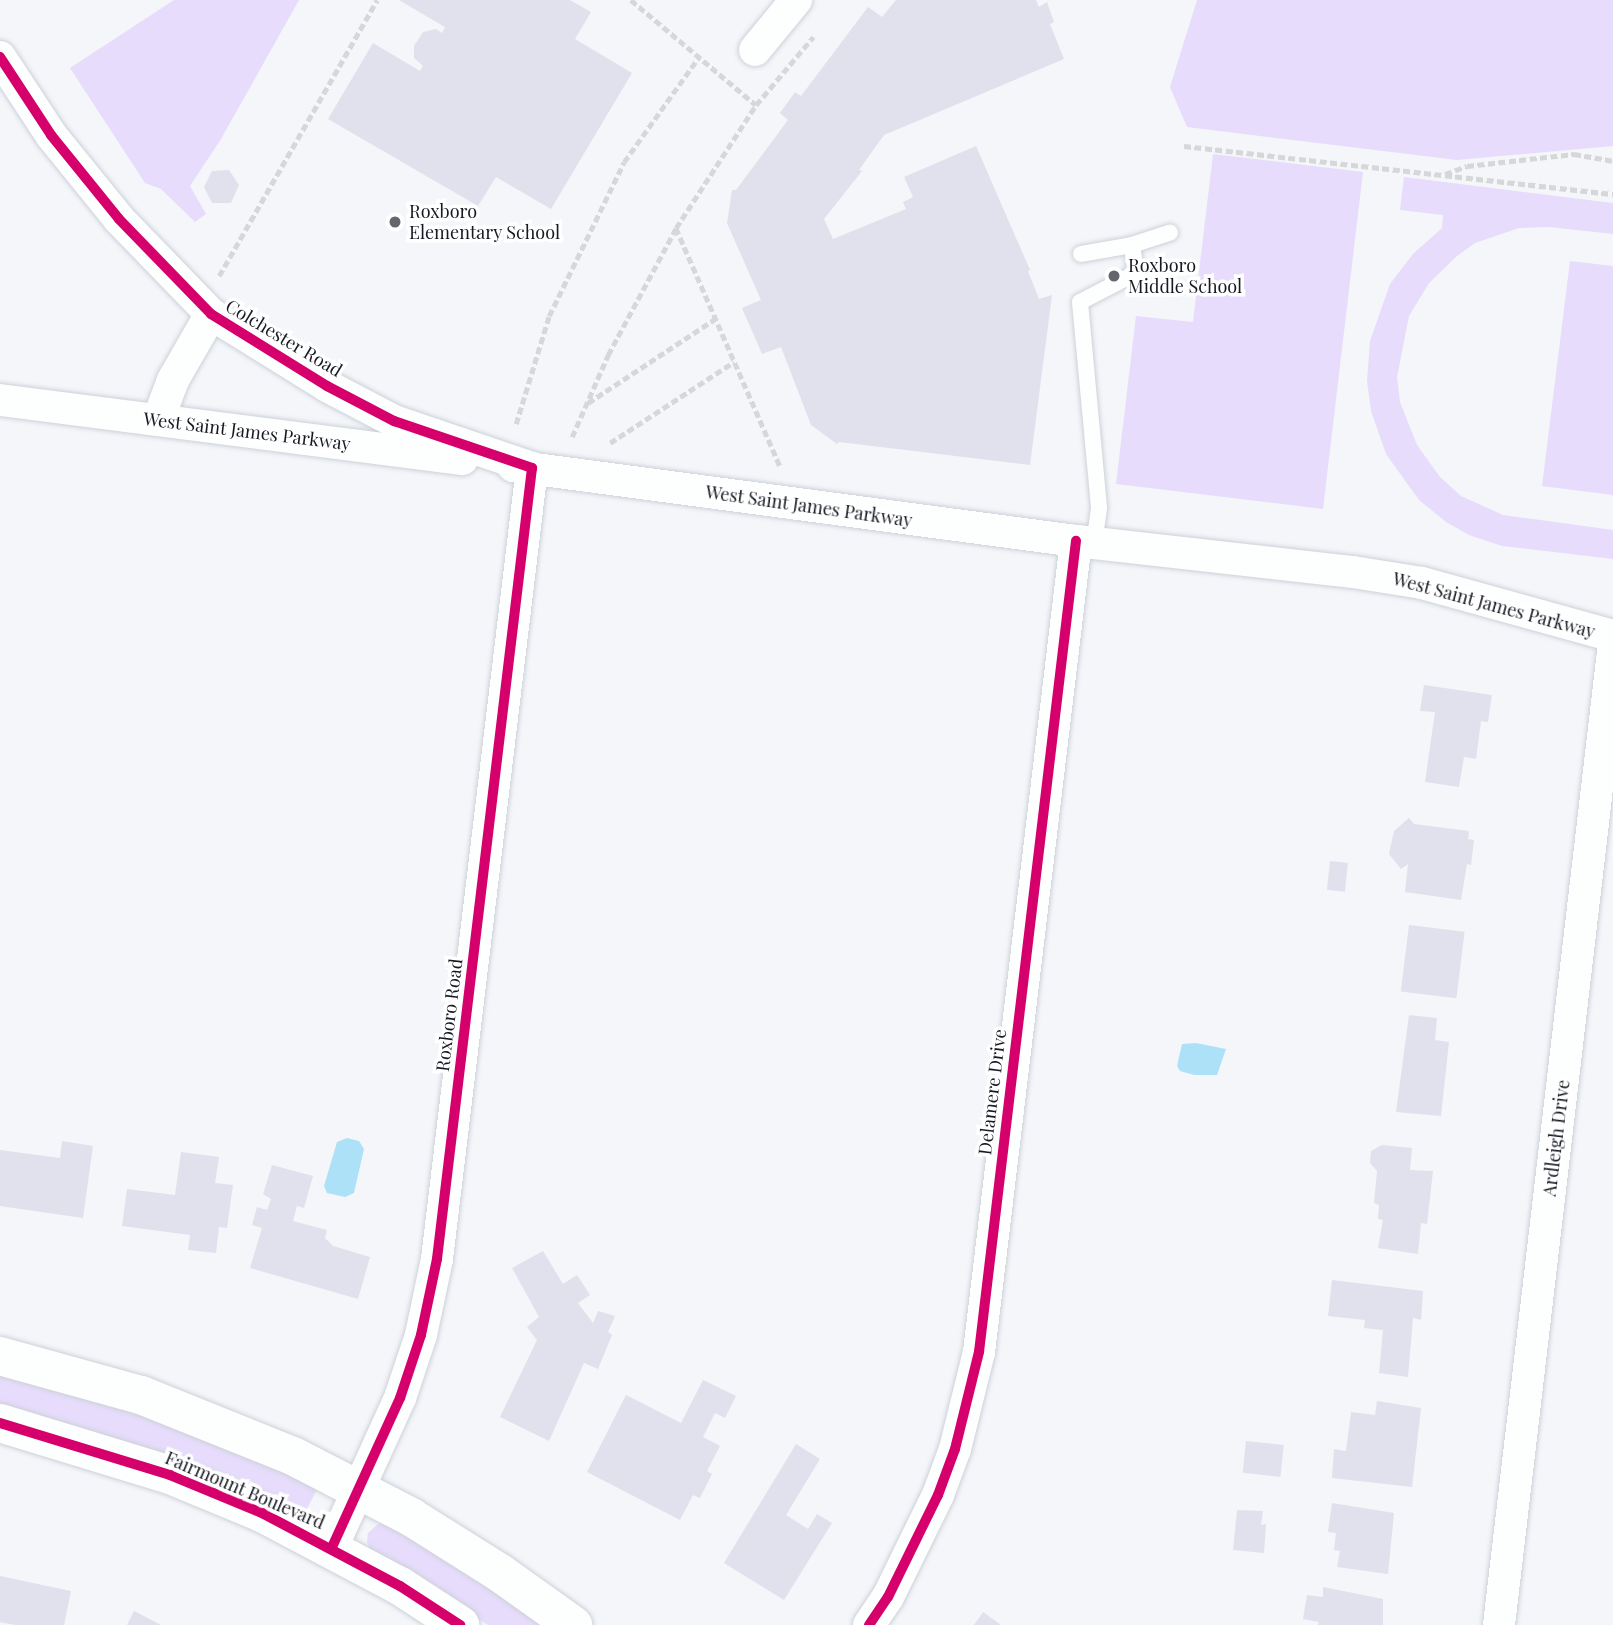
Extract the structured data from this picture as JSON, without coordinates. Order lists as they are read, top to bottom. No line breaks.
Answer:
{"streets":{"main road":["Fairmount Boulevard"],"street":["Colchester Road","West Saint James Parkway","Roxboro Road","Delamere Drive","Ardleigh Drive"]},"crossings":[["Colchester Road","West Saint James Parkway"],["Colchester Road","Roxboro Road"],["West Saint James Parkway","Roxboro Road"],["West Saint James Parkway","Delamere Drive"],["Roxboro Road","Fairmount Boulevard"]],"places":["Roxboro Elementary School","Roxboro Middle School"]}
